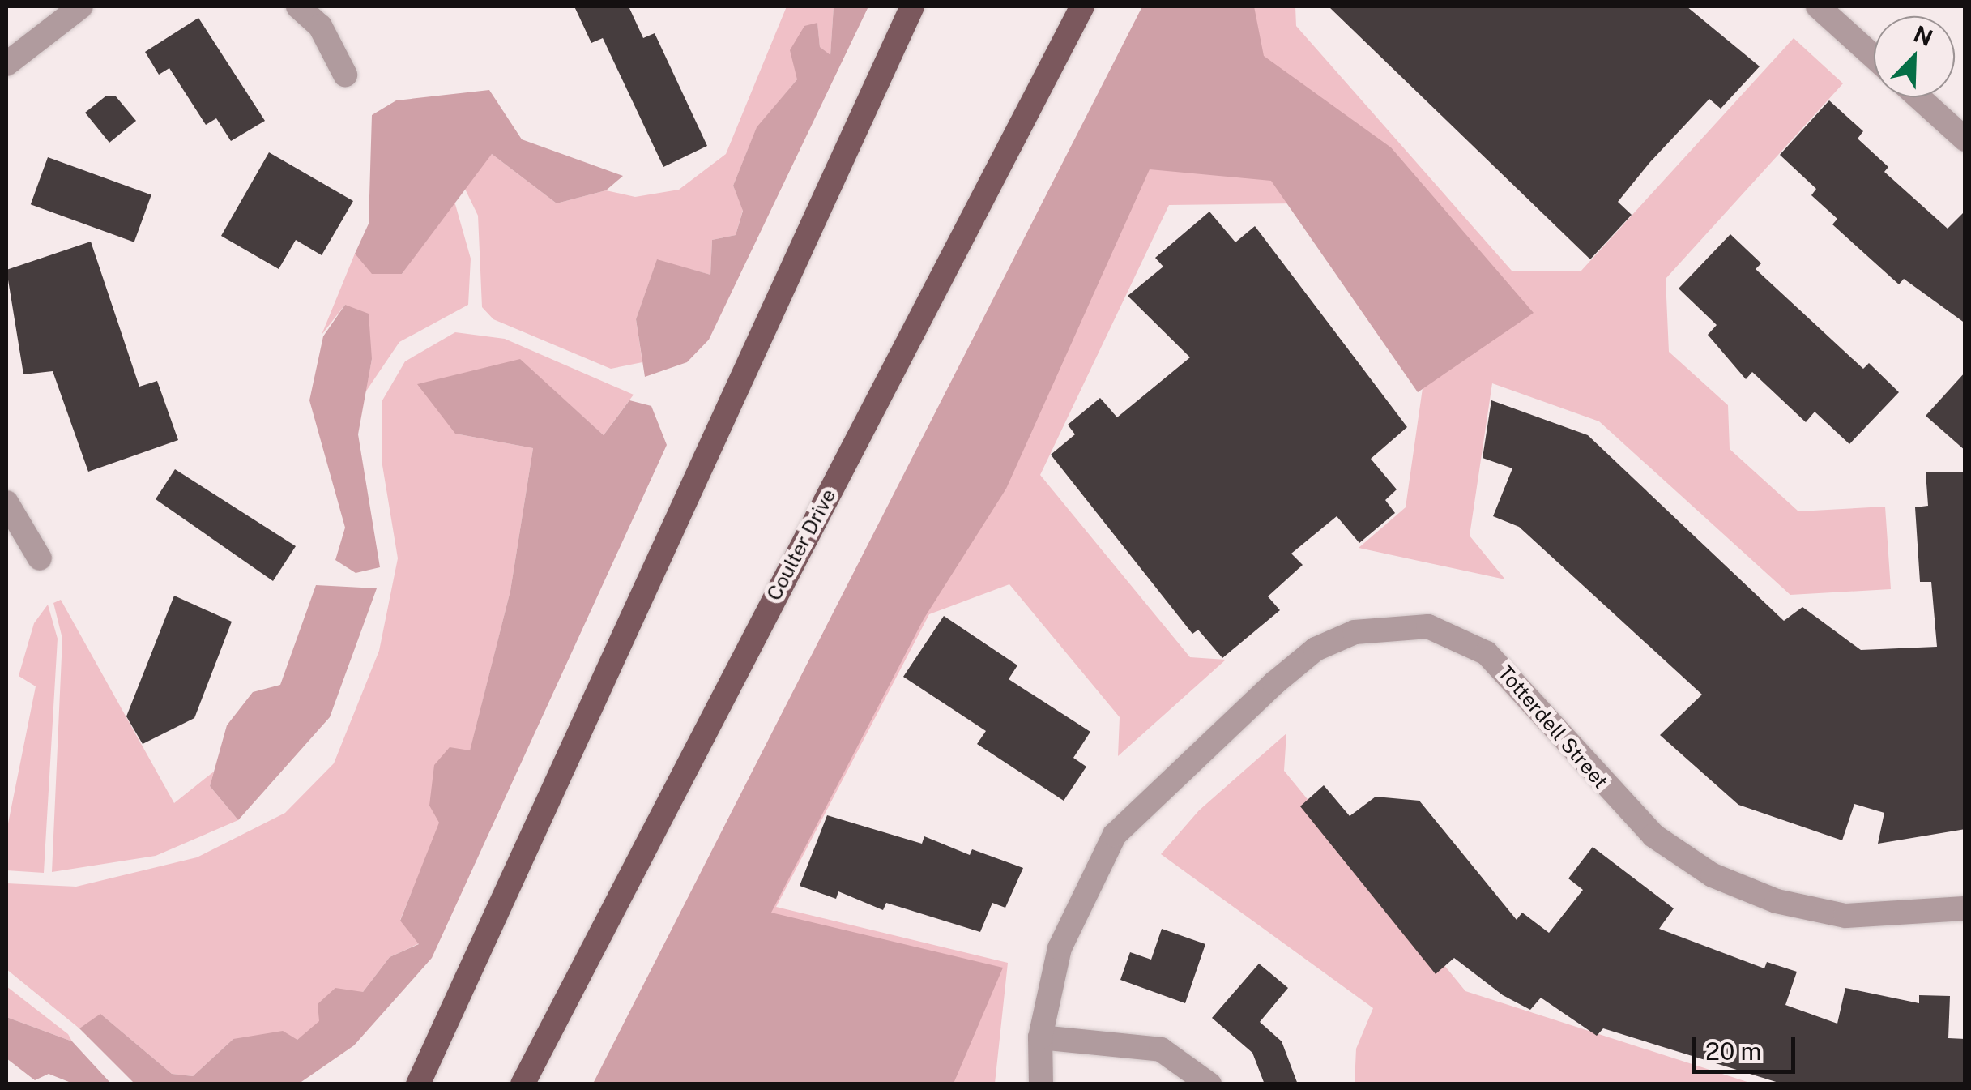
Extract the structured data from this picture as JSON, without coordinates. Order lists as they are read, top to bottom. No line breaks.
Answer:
{"streets":{"main road":["Coulter Drive"],"street":["Totterdell Street"]},"scale_bar":"20 m","north":"top right"}
